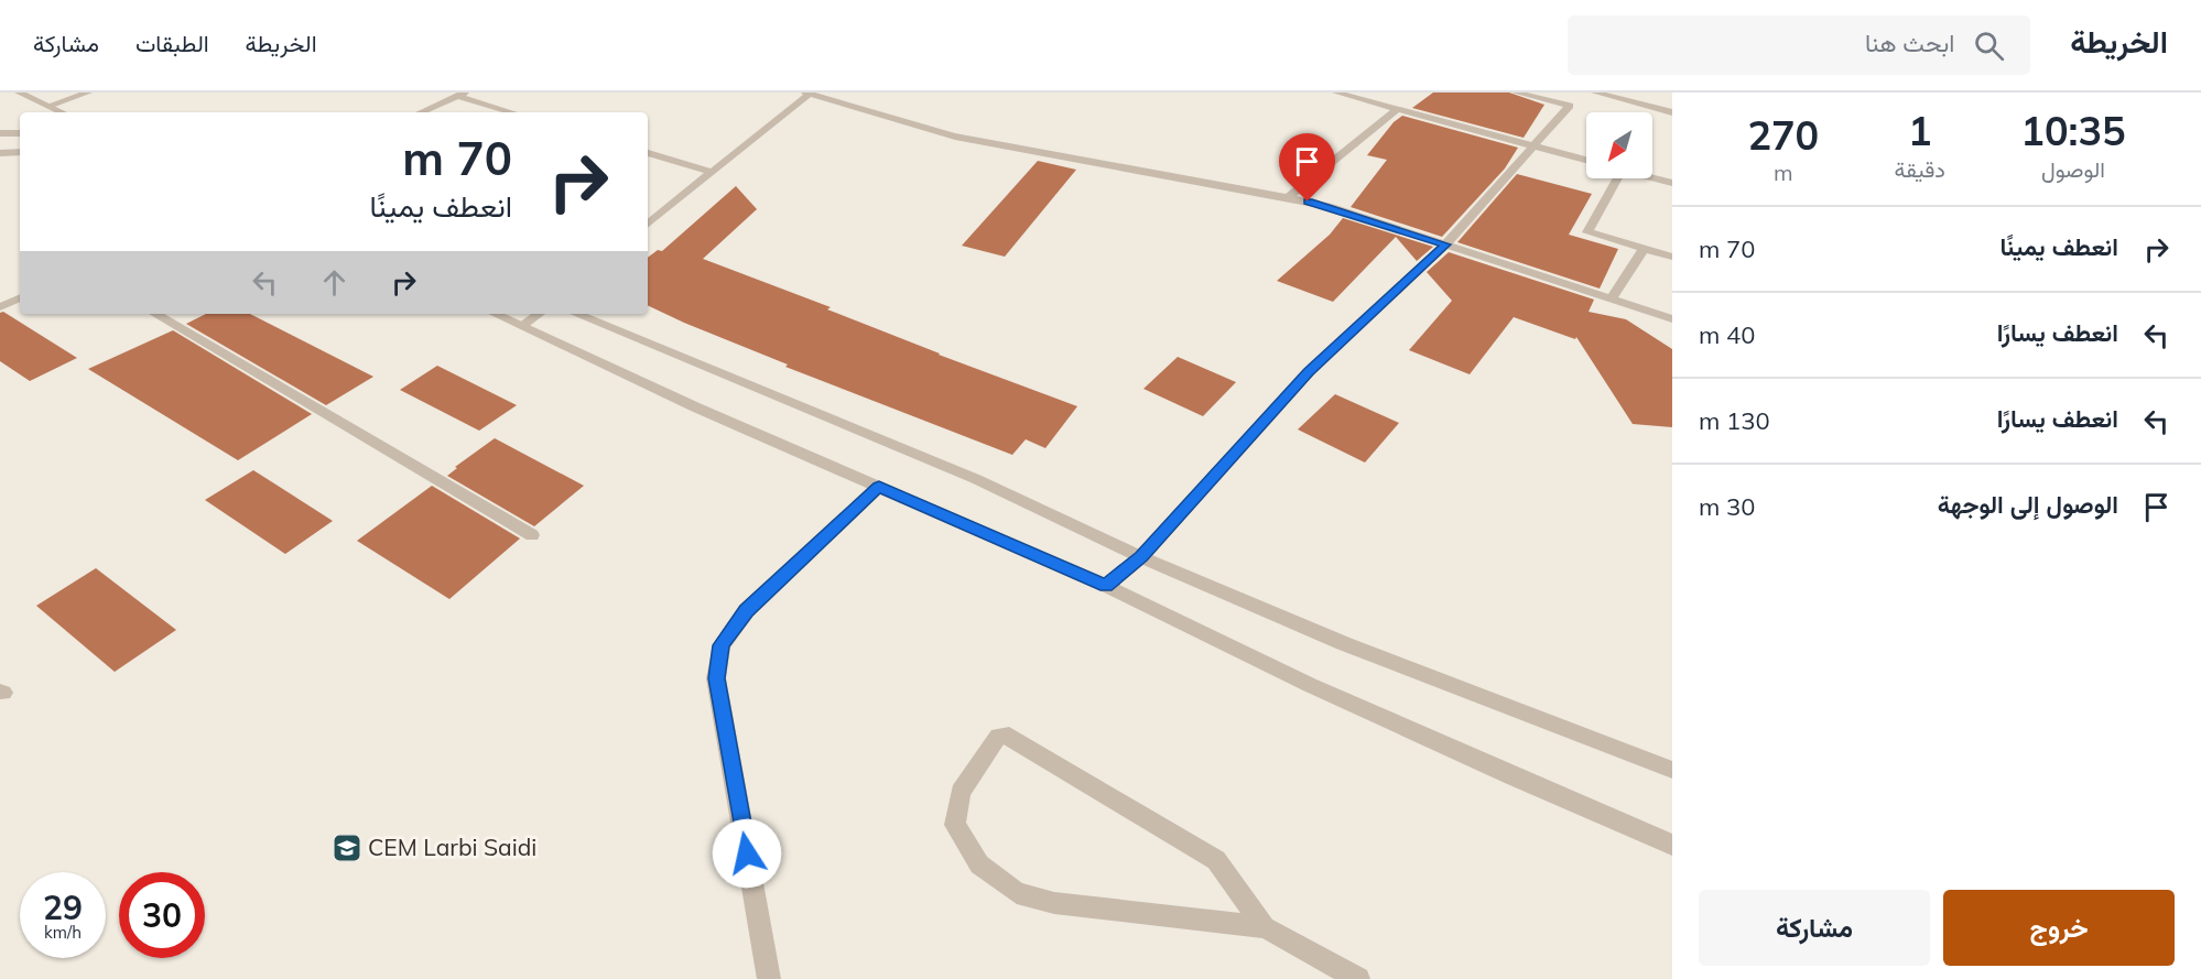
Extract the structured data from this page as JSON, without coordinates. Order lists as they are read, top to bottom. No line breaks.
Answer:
{"places":{"school or university":["CEM Larbi Saidi"]},"north":"bottom left","page":{"header":"الخريطة","search":"ابحث هنا","nav":["الخريطة","الطبقات","مشاركة"],"eta":["10:35","الوصول","1","دقيقة","270","m"],"turn":["70 m","انعطف يمينًا"],"list":[{"name":"انعطف يمينًا","value":"70 m"},{"name":"انعطف يسارًا","value":"40 m"},{"name":"انعطف يسارًا","value":"130 m"},{"name":"الوصول إلى الوجهة","value":"30 m"}],"speed":"29 km/h","limit":"30","buttons":["خروج","مشاركة"]}}
